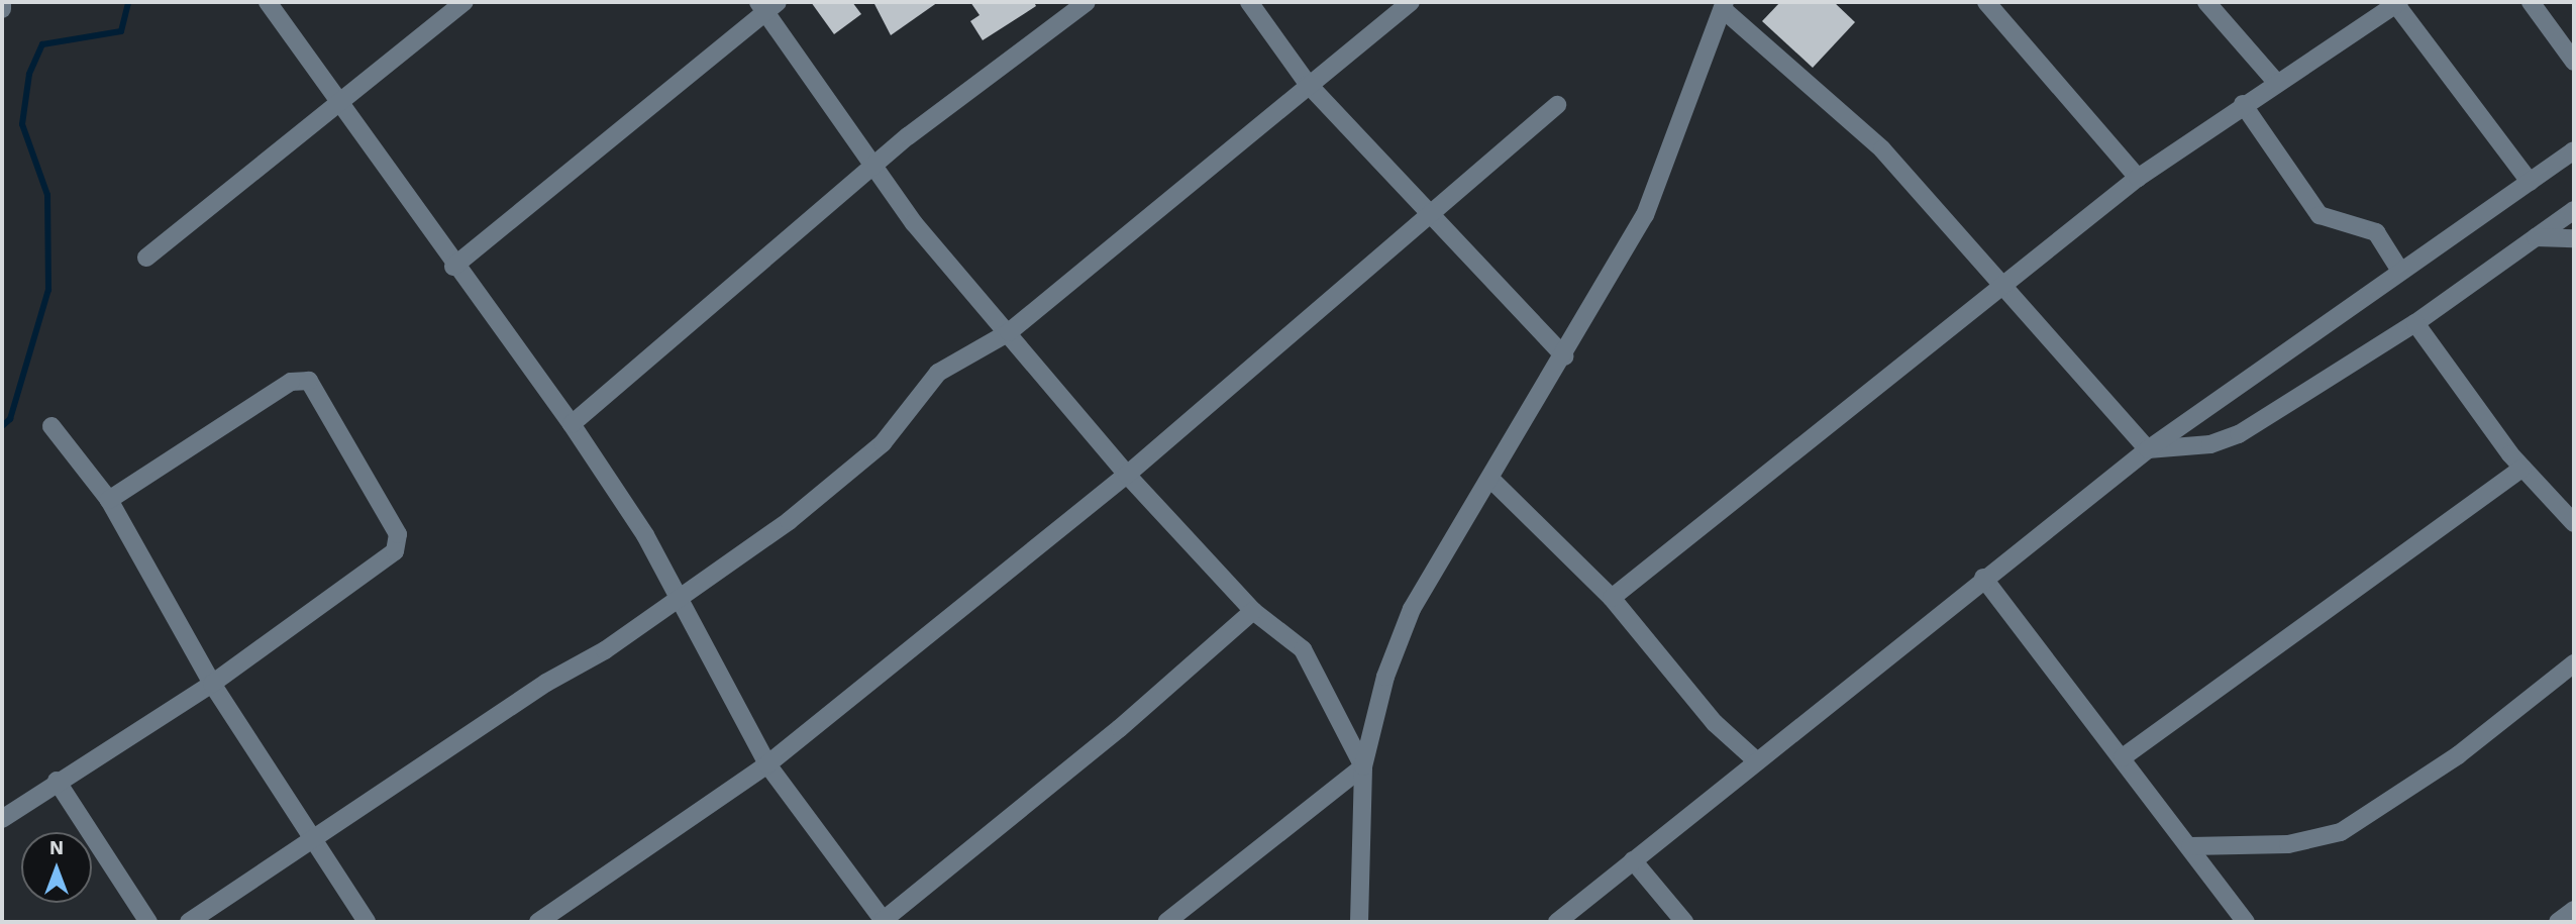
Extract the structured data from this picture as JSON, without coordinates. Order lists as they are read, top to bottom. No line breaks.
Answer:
{"north":"top"}
